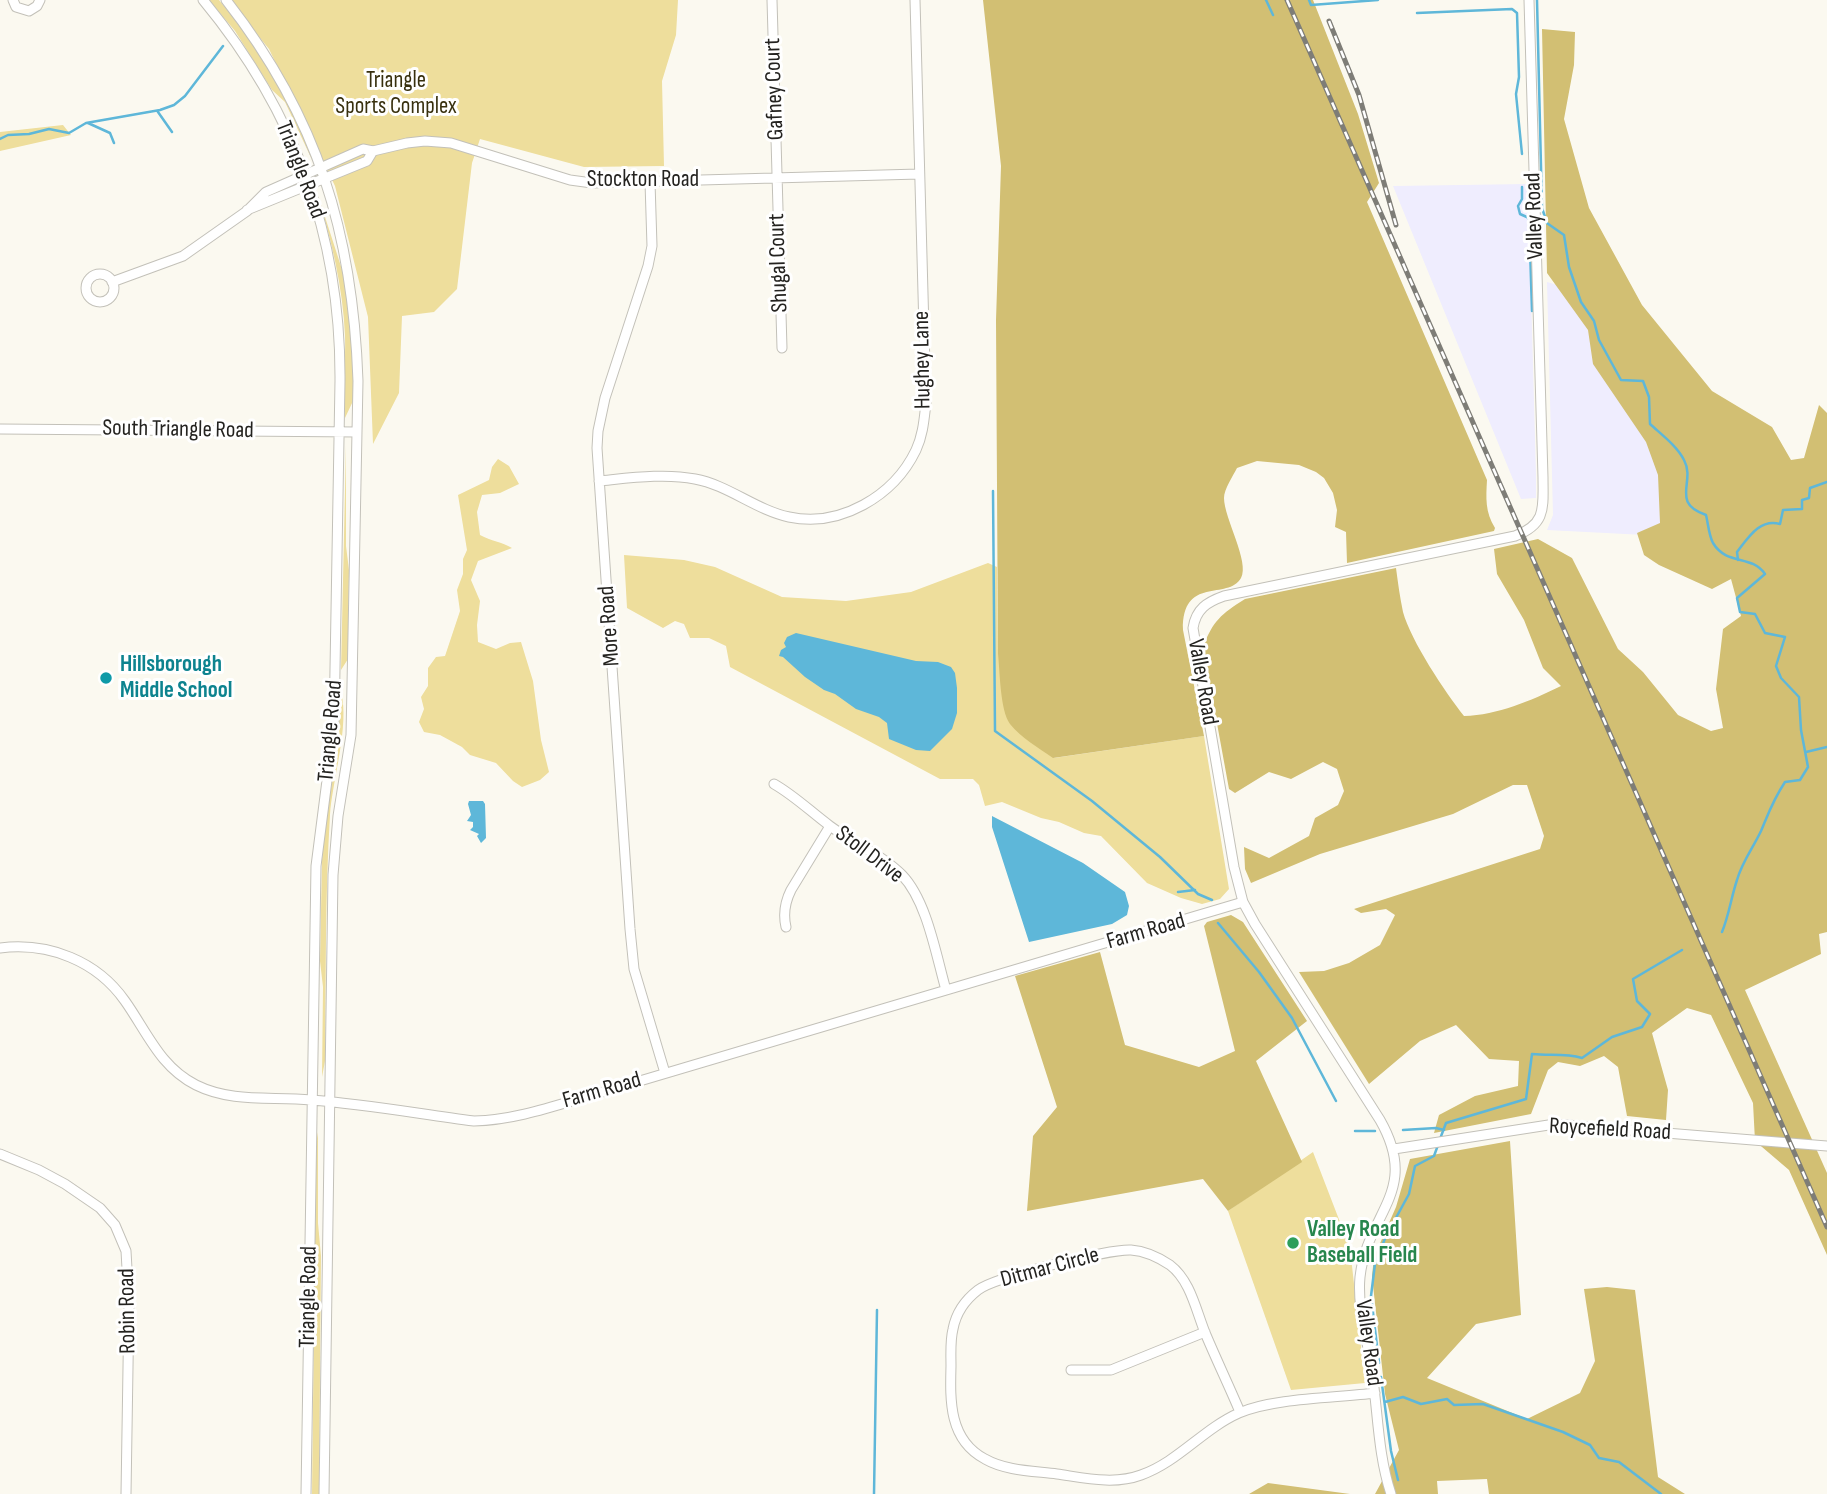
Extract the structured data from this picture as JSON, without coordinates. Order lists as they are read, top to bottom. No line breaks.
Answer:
{"streets":{"street":["Gafney Court","Triangle Road","Stockton Road","Valley Road","Shugal Court","Hughey Lane","South Triangle Road","More Road","Stoll Drive","Farm Road","Roycefield Road","Ditmar Circle","Robin Road"]},"crossings":[["Gafney Court","Stockton Road"],["Gafney Court","Shugal Court"],["Triangle Road","Stockton Road"],["Triangle Road","South Triangle Road"],["Triangle Road","Farm Road"],["Stockton Road","Shugal Court"],["Stockton Road","Hughey Lane"],["Stockton Road","More Road"],["Valley Road","Farm Road"],["Valley Road","Roycefield Road"],["Valley Road","Ditmar Circle"],["Hughey Lane","More Road"],["More Road","Farm Road"],["Stoll Drive","Farm Road"]],"parks":["Triangle Sports Complex"],"places":["Hillsborough Middle School","Valley Road Baseball Field"]}
